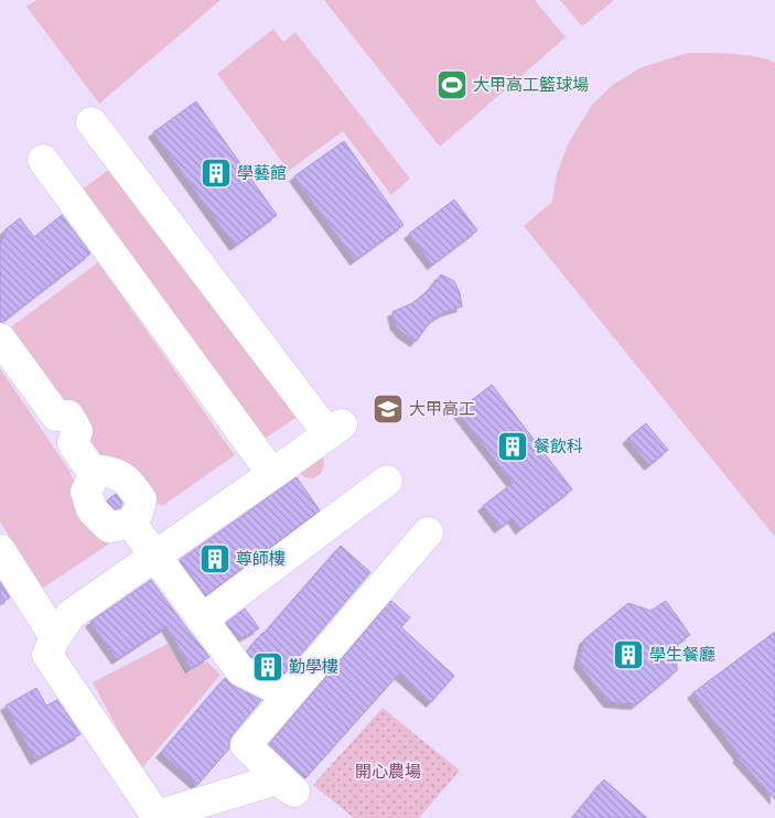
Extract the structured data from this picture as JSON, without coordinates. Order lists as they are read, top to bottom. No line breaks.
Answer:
{"parks":["開心農場"],"places":{"sports":["大甲高工籃球場"],"building":["學藝館","餐飲科","尊師樓","學生餐廳","勤學樓"],"school or university":["大甲高工"]}}
